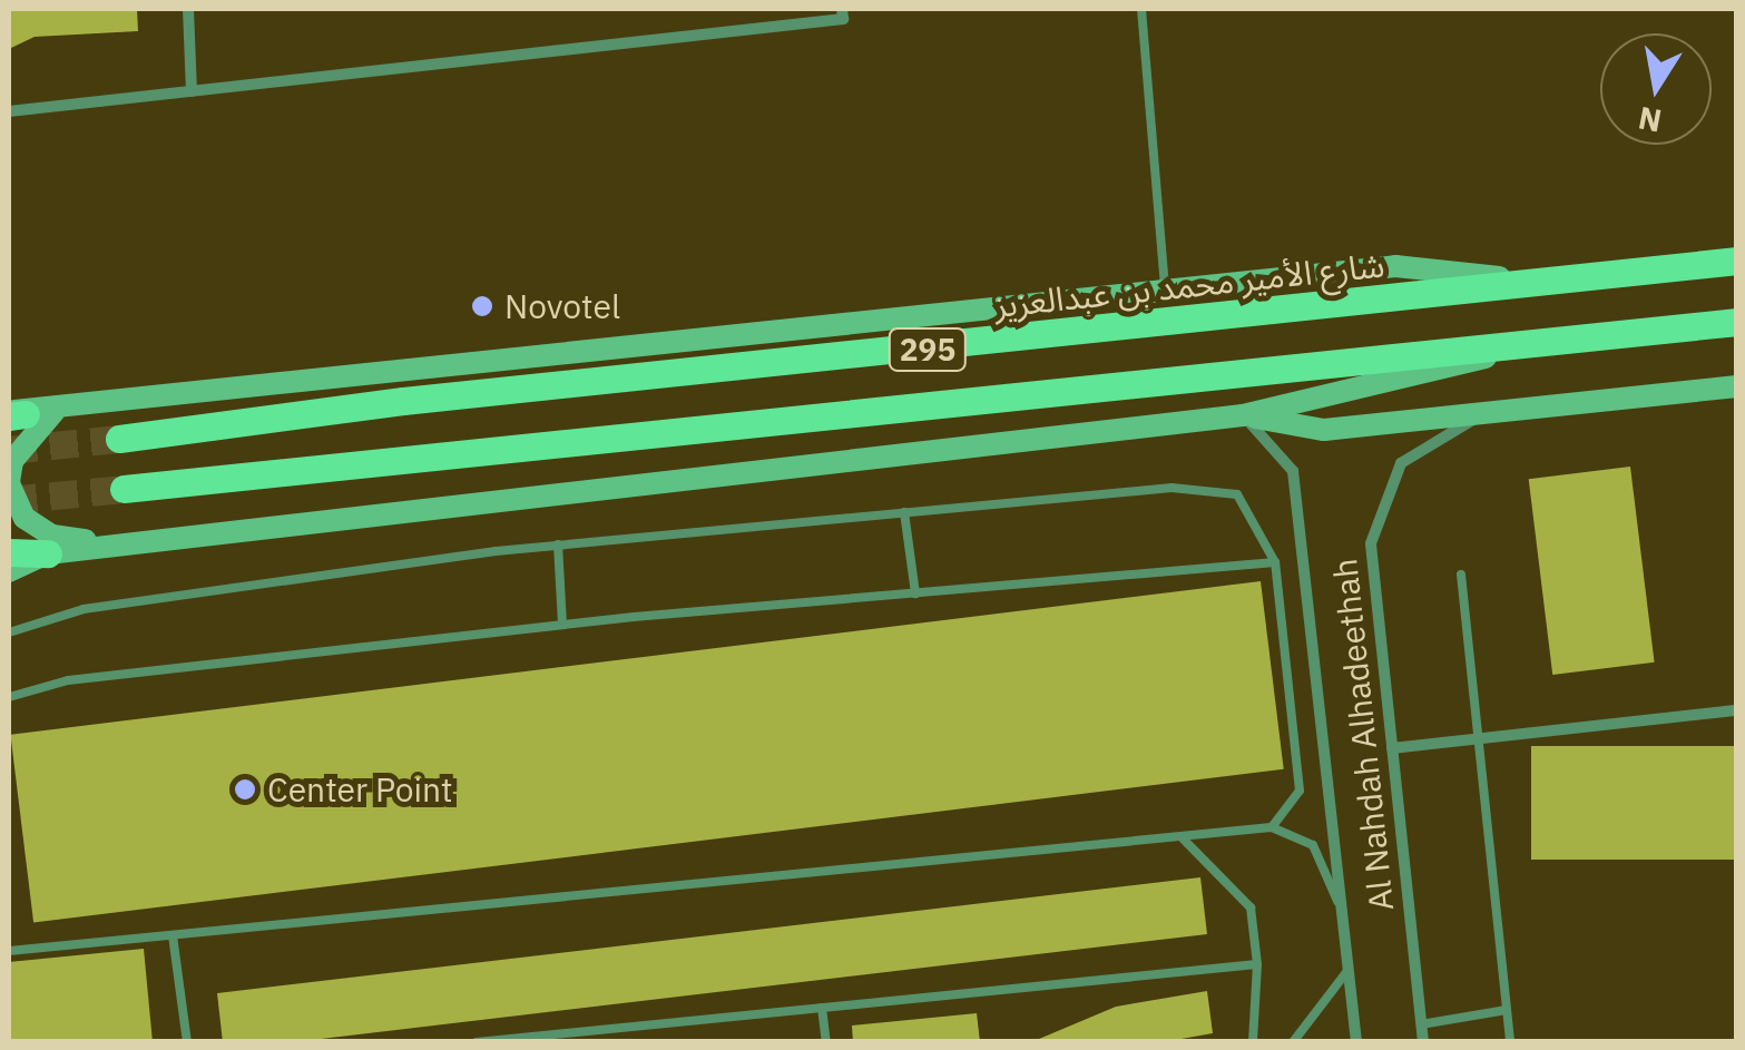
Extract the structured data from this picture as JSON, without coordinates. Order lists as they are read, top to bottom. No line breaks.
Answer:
{"streets":{"main road":["شارع الأمير محمد بن عبدالعزيز","295"],"street":["Al Nahdah Alhadeethah"]},"places":["Novotel","Center Point"],"north":"bottom"}
